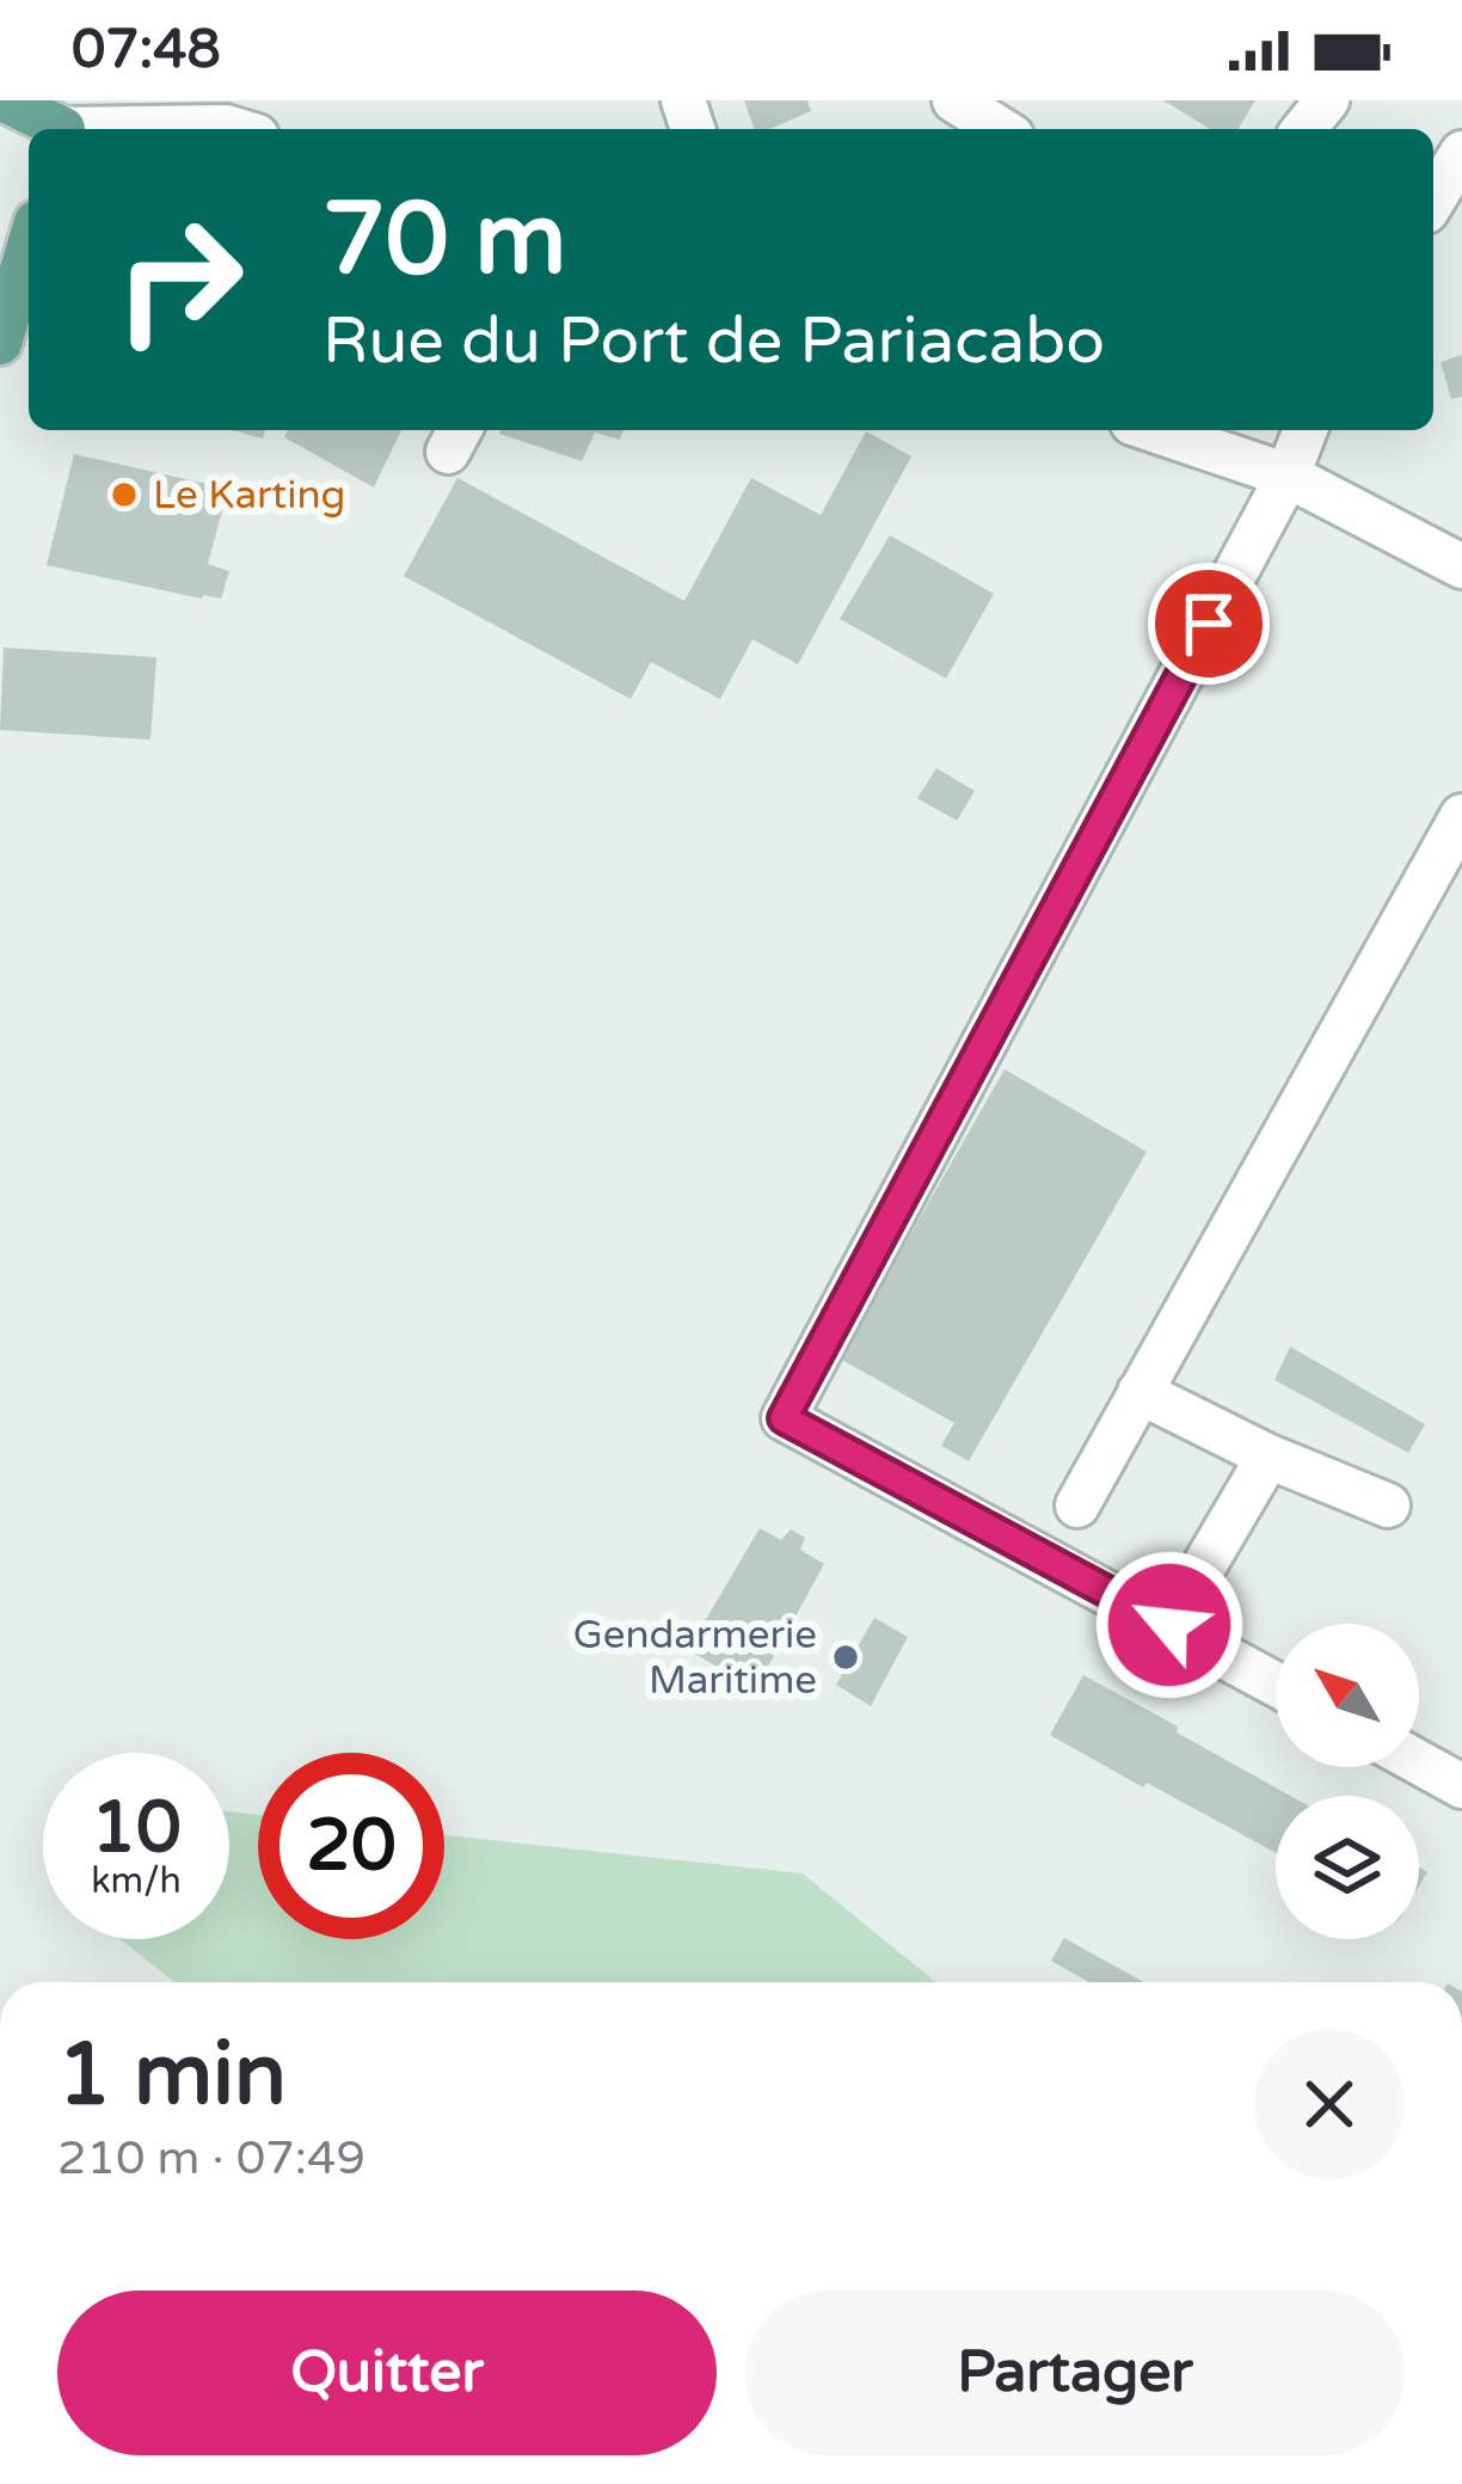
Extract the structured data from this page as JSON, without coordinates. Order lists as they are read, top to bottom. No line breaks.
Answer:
{"places":["Le Karting","Gendarmerie Maritime"],"north":"top left","page":{"status":"07:48","turn":["70 m","Rue du Port de Pariacabo"],"speed":"10 km/h","limit":"20","heading":["1 min","210 m · 07:49"],"buttons":["Quitter","Partager"]}}
